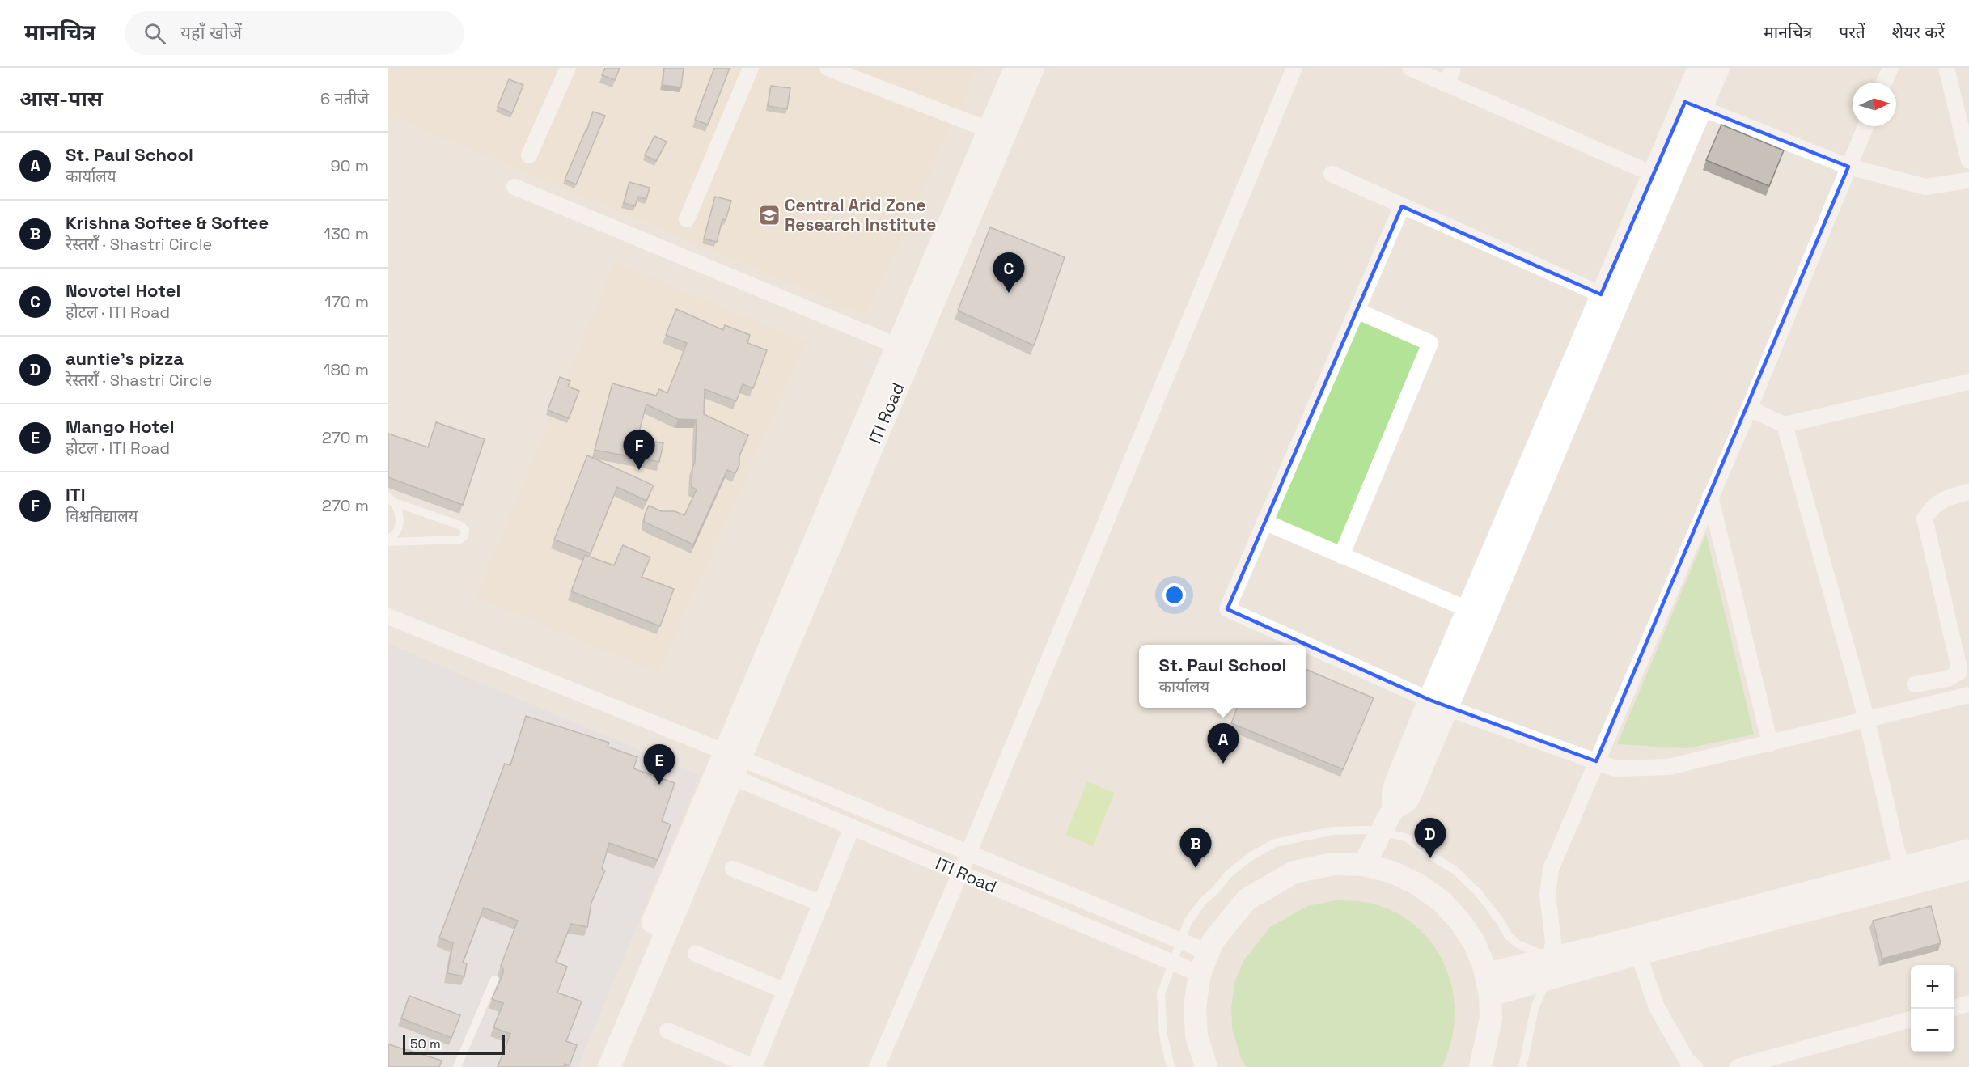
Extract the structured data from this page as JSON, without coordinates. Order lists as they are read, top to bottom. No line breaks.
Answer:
{"streets":{"street":["ITI Road"]},"places":{"school or university":["Central Arid Zone Research Institute"]},"scale_bar":"50 m","north":"right","page":{"header":"मानचित्र","search":"यहाँ खोजें","nav":["मानचित्र","परतें","शेयर करें"],"heading":["आस-पास","6 नतीजे"],"list":[{"mark":"A","name":"St. Paul School","note":"कार्यालय","value":"90 m"},{"mark":"B","name":"Krishna Softee & Softee","note":"रेस्तराँ · Shastri Circle","value":"130 m"},{"mark":"C","name":"Novotel Hotel","note":"होटल · ITI Road","value":"170 m"},{"mark":"D","name":"auntie's pizza","note":"रेस्तराँ · Shastri Circle","value":"180 m"},{"mark":"E","name":"Mango Hotel","note":"होटल · ITI Road","value":"270 m"},{"mark":"F","name":"ITI","note":"विश्वविद्यालय","value":"270 m"}],"pins":["C","F","A","E","D","B"],"popup":["St. Paul School","कार्यालय"],"map_buttons":["+","−"],"scale":"50 m"}}
